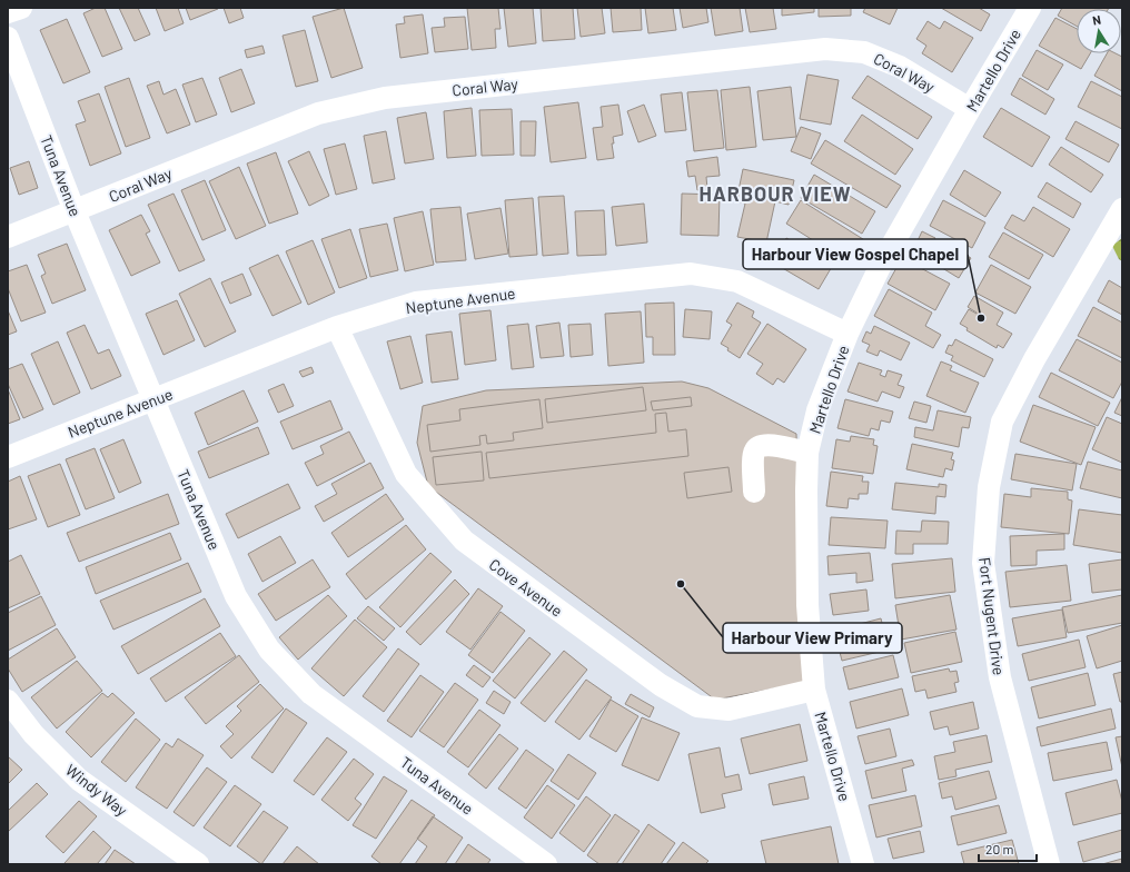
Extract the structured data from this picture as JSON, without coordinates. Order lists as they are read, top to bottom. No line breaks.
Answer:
{"streets":{"street":["Martello Drive","Coral Way","Tuna Avenue","Neptune Avenue","Cove Avenue","Fort Nugent Drive","Windy Way"]},"crossings":[["Martello Drive","Coral Way"],["Martello Drive","Neptune Avenue"],["Martello Drive","Cove Avenue"],["Coral Way","Tuna Avenue"],["Tuna Avenue","Neptune Avenue"],["Neptune Avenue","Cove Avenue"]],"districts":["HARBOUR VIEW"],"places":["Harbour View Gospel Chapel","Harbour View Primary"],"scale_bar":"20 m","north":"top"}
